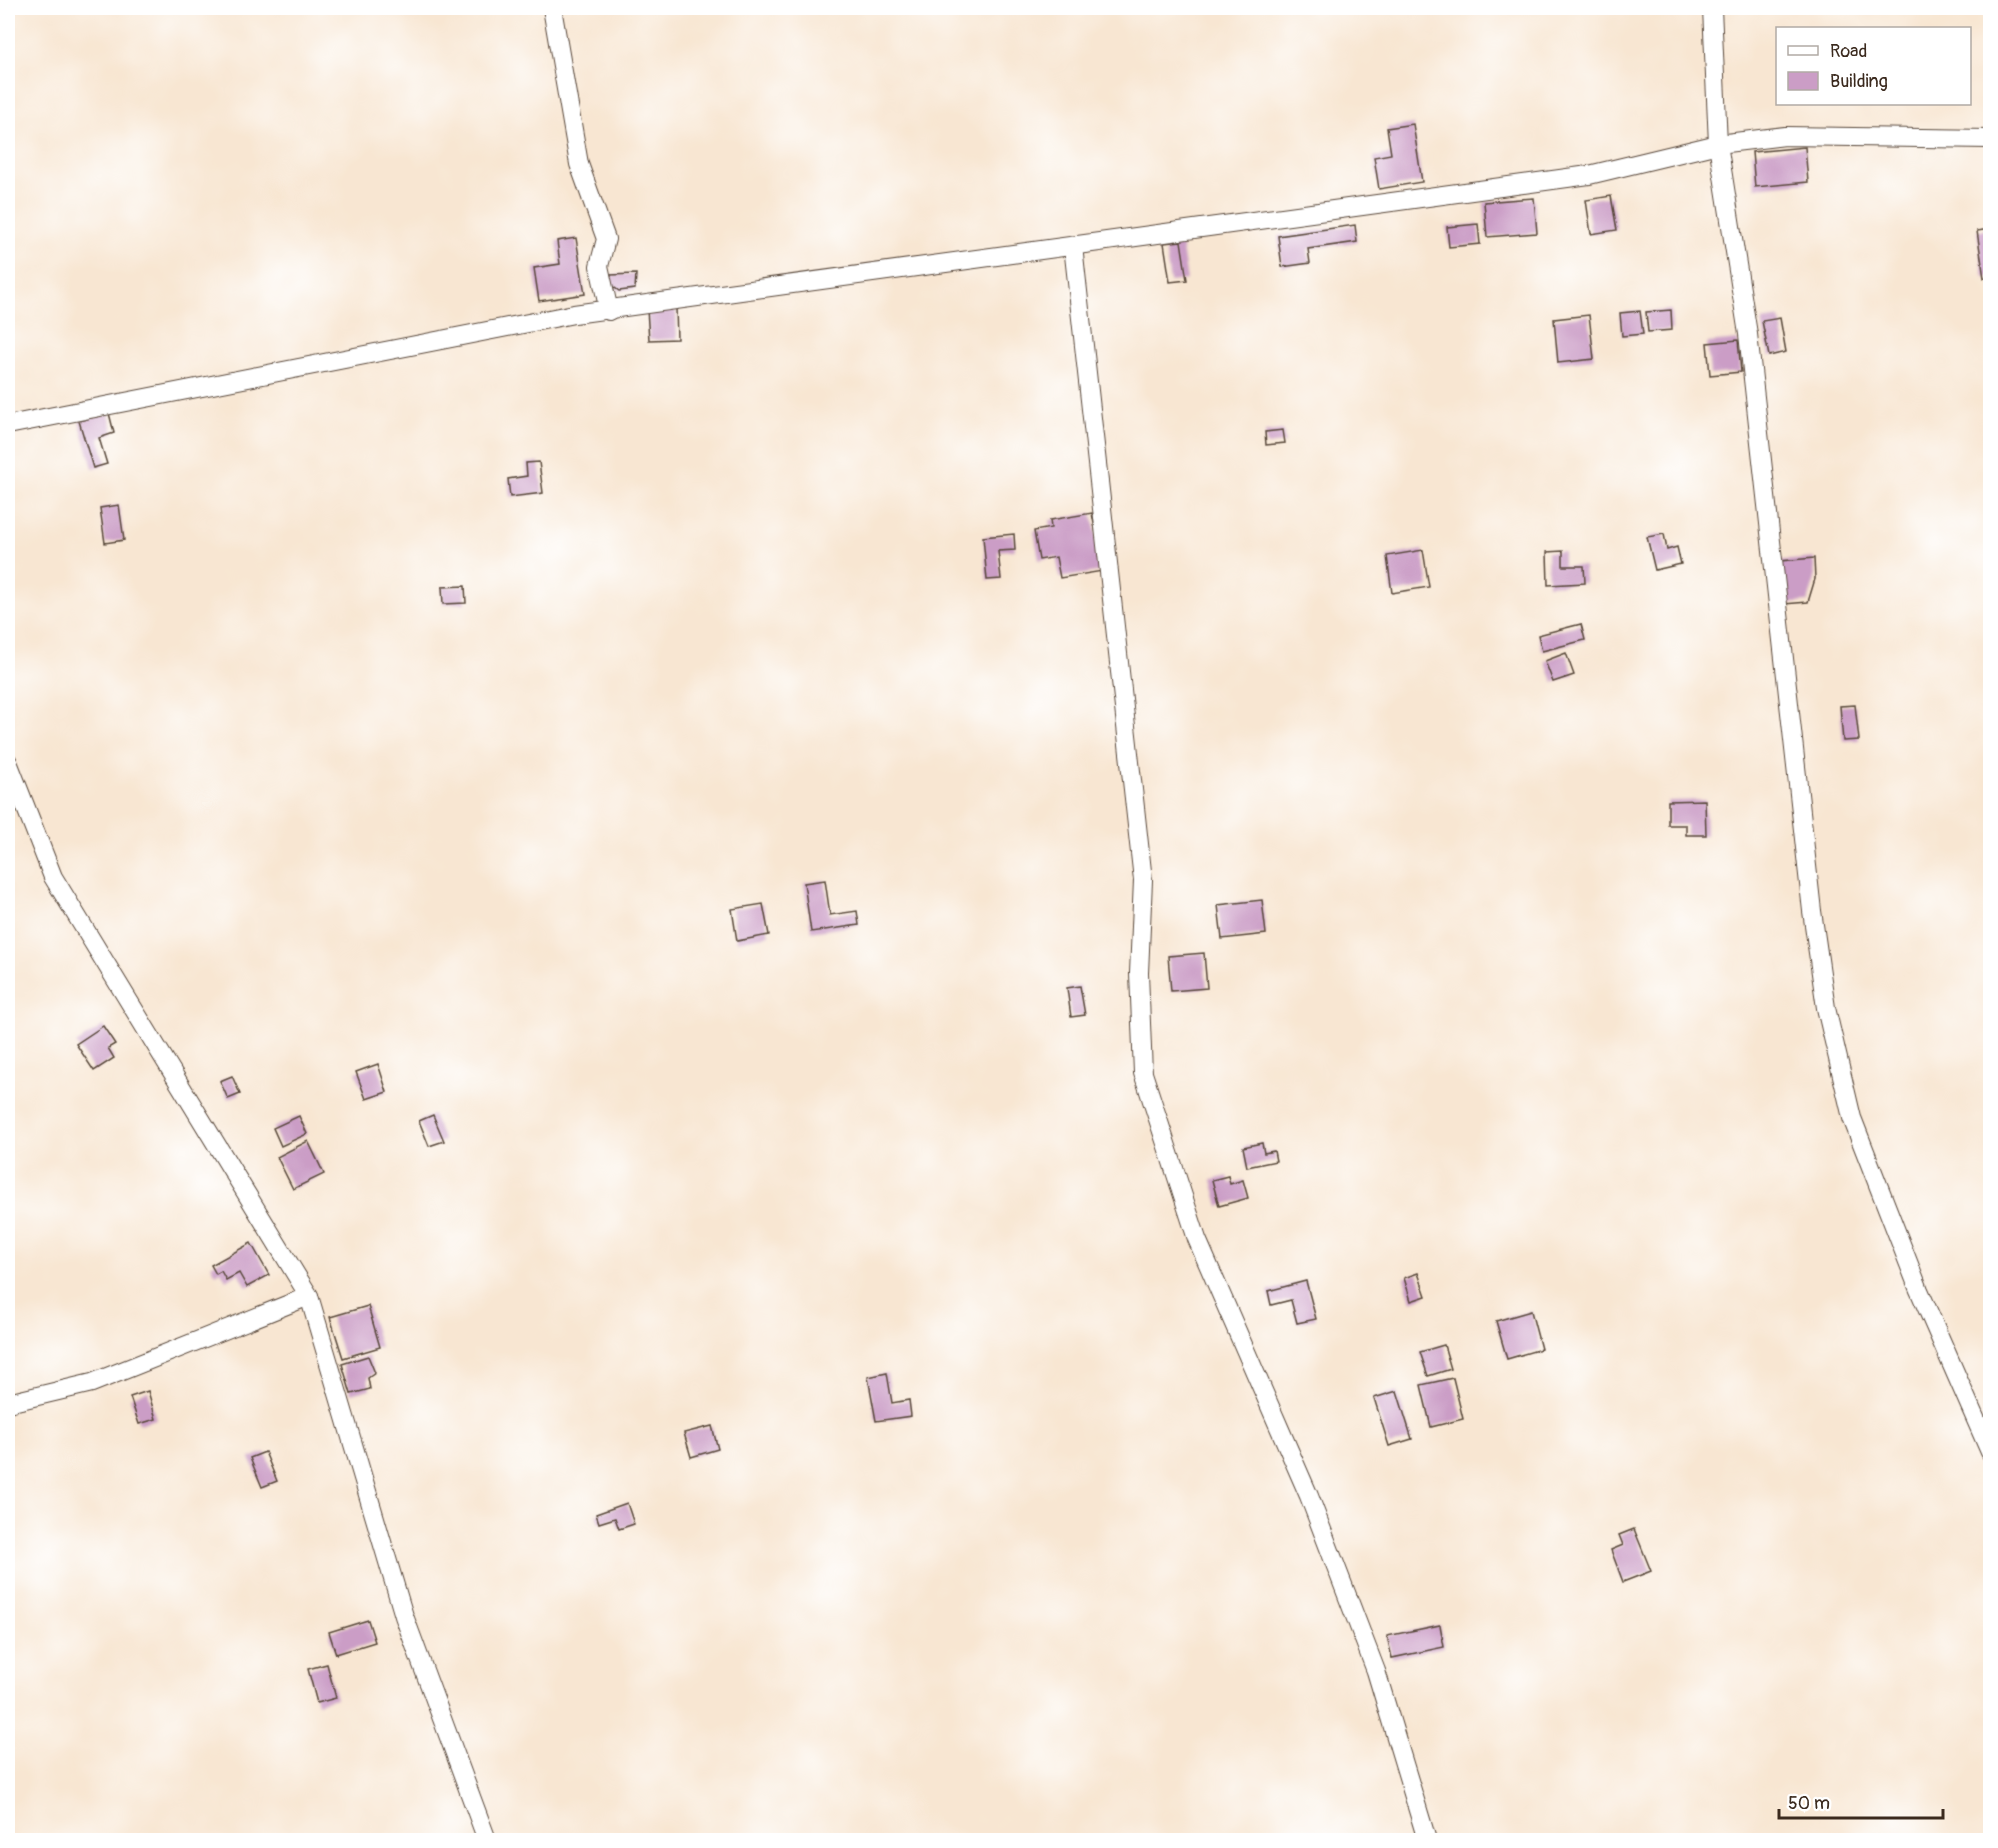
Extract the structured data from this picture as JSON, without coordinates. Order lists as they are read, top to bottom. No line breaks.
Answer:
{"legend":["Road","Building"],"scale_bar":"50 m"}
